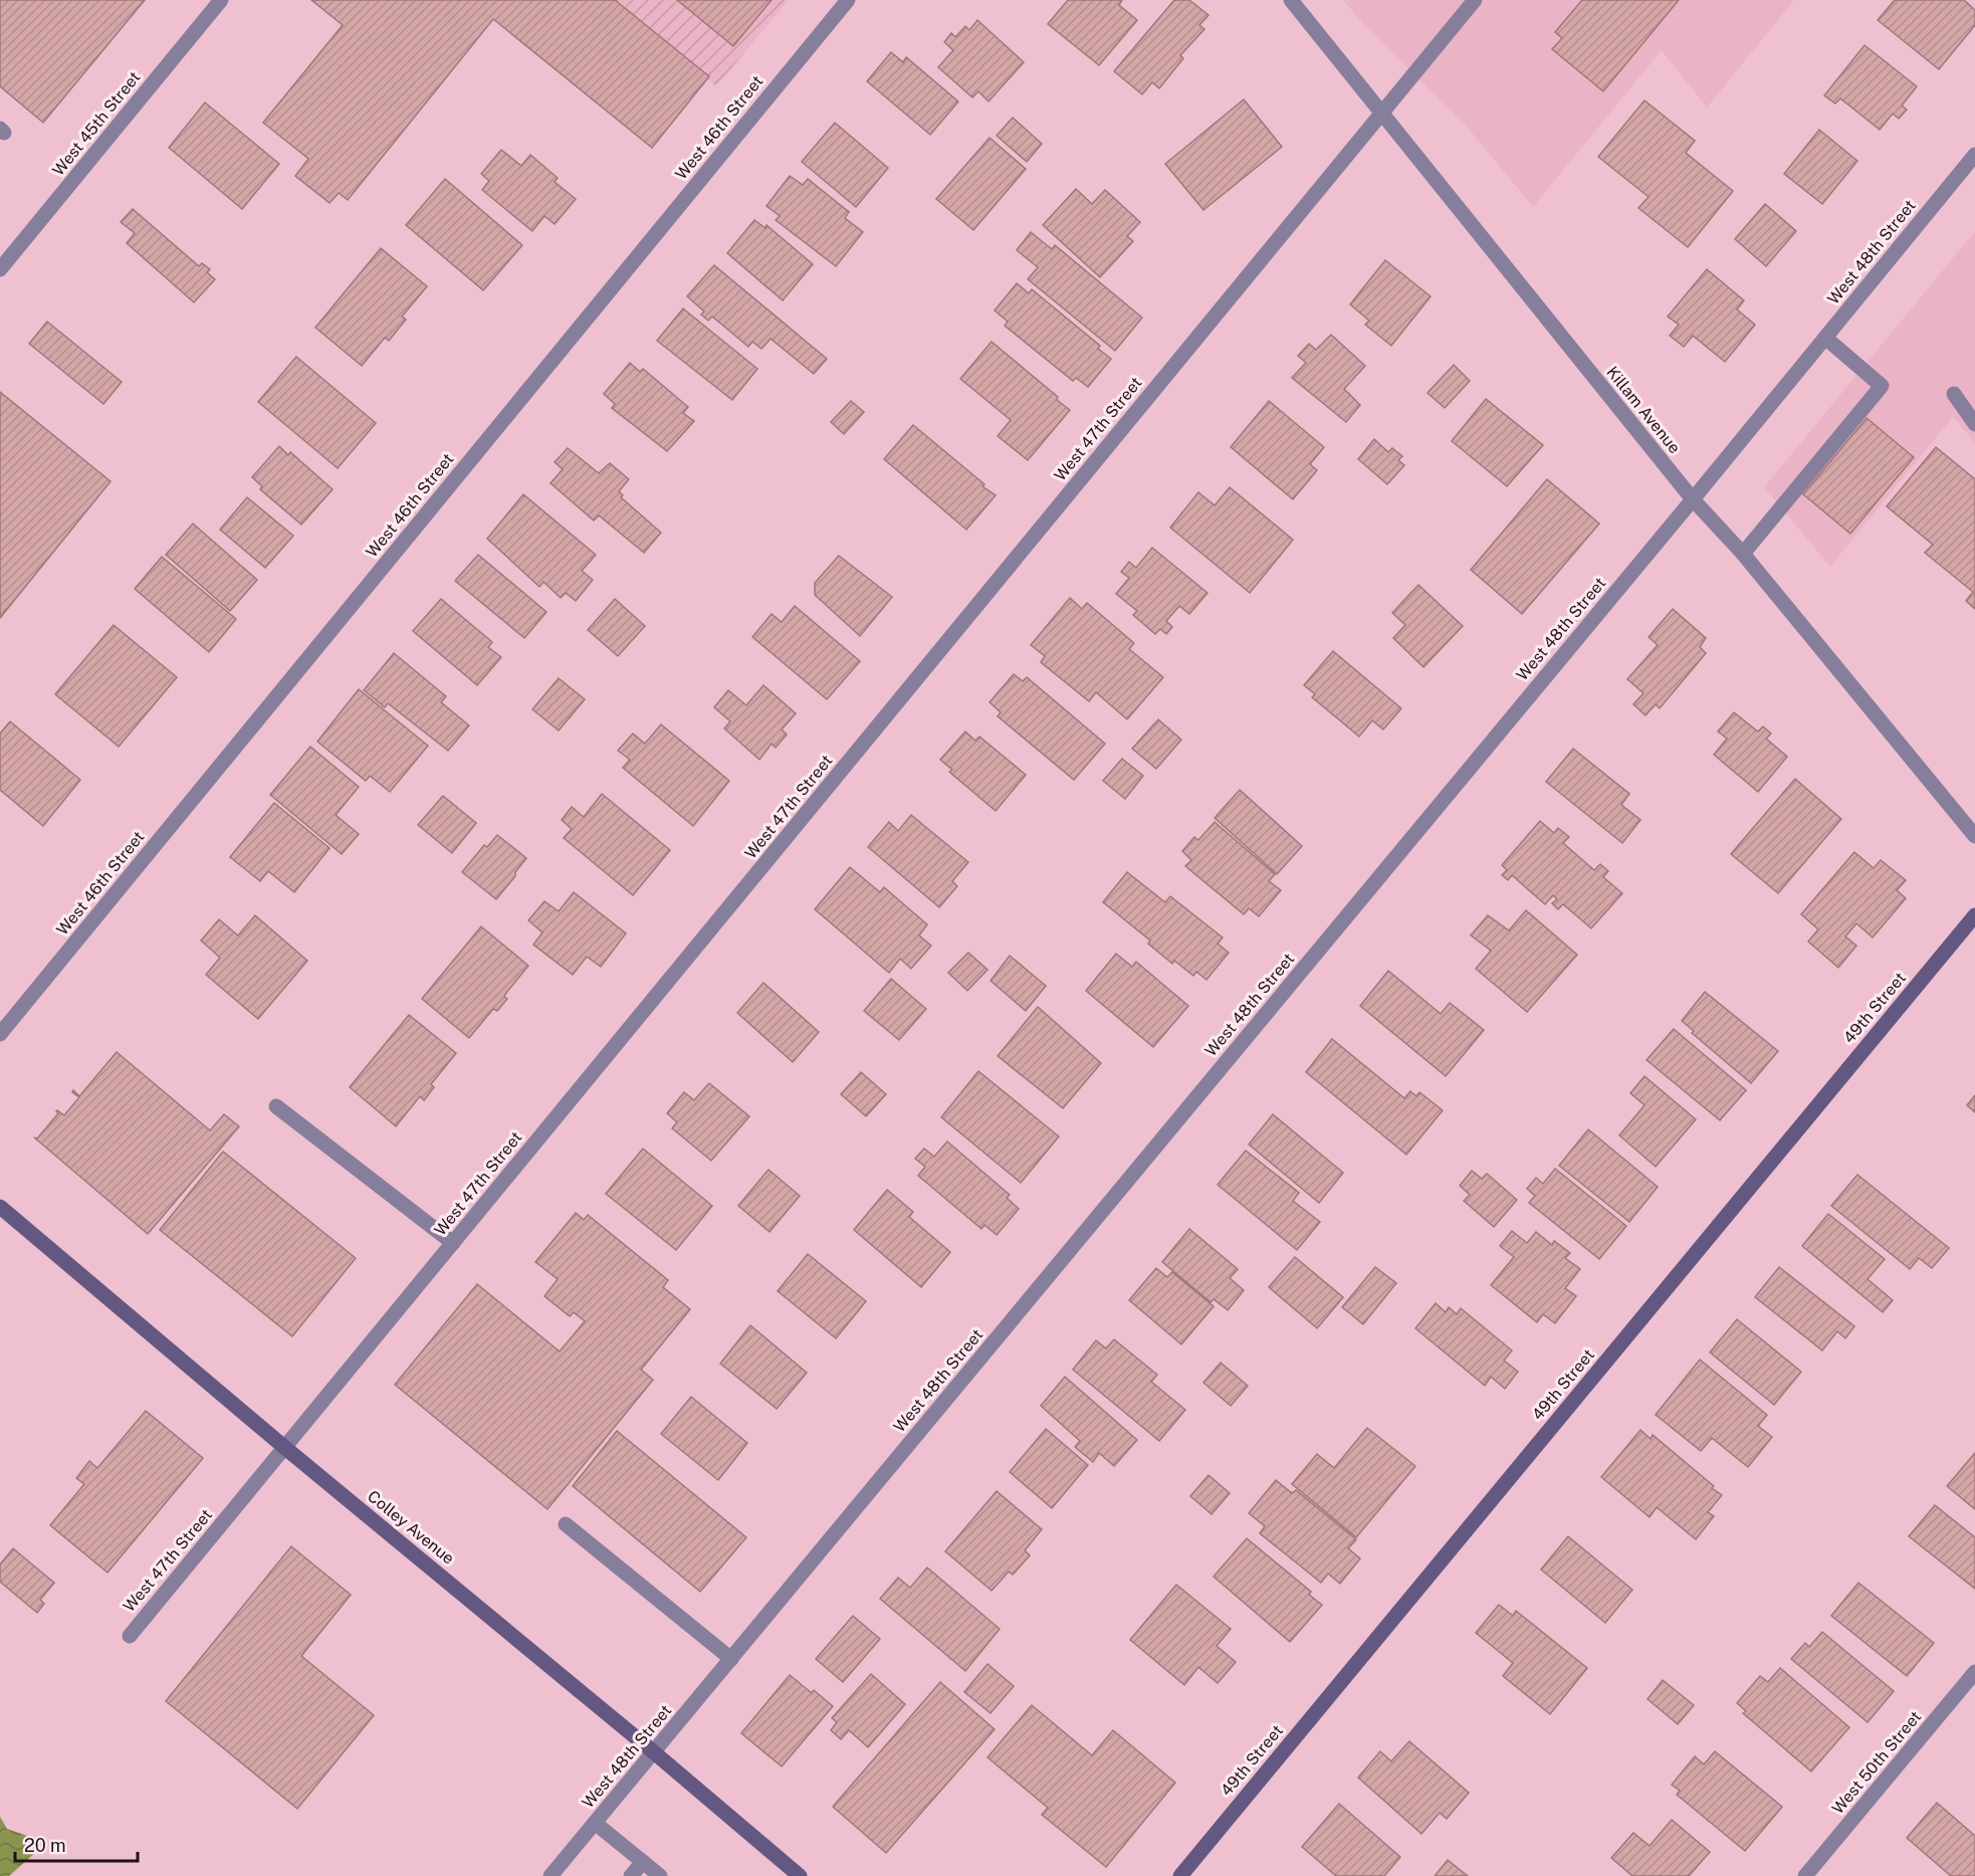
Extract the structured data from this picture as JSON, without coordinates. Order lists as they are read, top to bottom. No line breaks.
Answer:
{"streets":{"street":["West 45th Street","West 46th Street","West 48th Street","Killam Avenue","West 47th Street","49th Street","Colley Avenue","West 50th Street"]},"crossings":[["West 48th Street","Killam Avenue"],["West 48th Street","Colley Avenue"],["Killam Avenue","West 47th Street"],["West 47th Street","Colley Avenue"]],"scale_bar":"20 m"}
